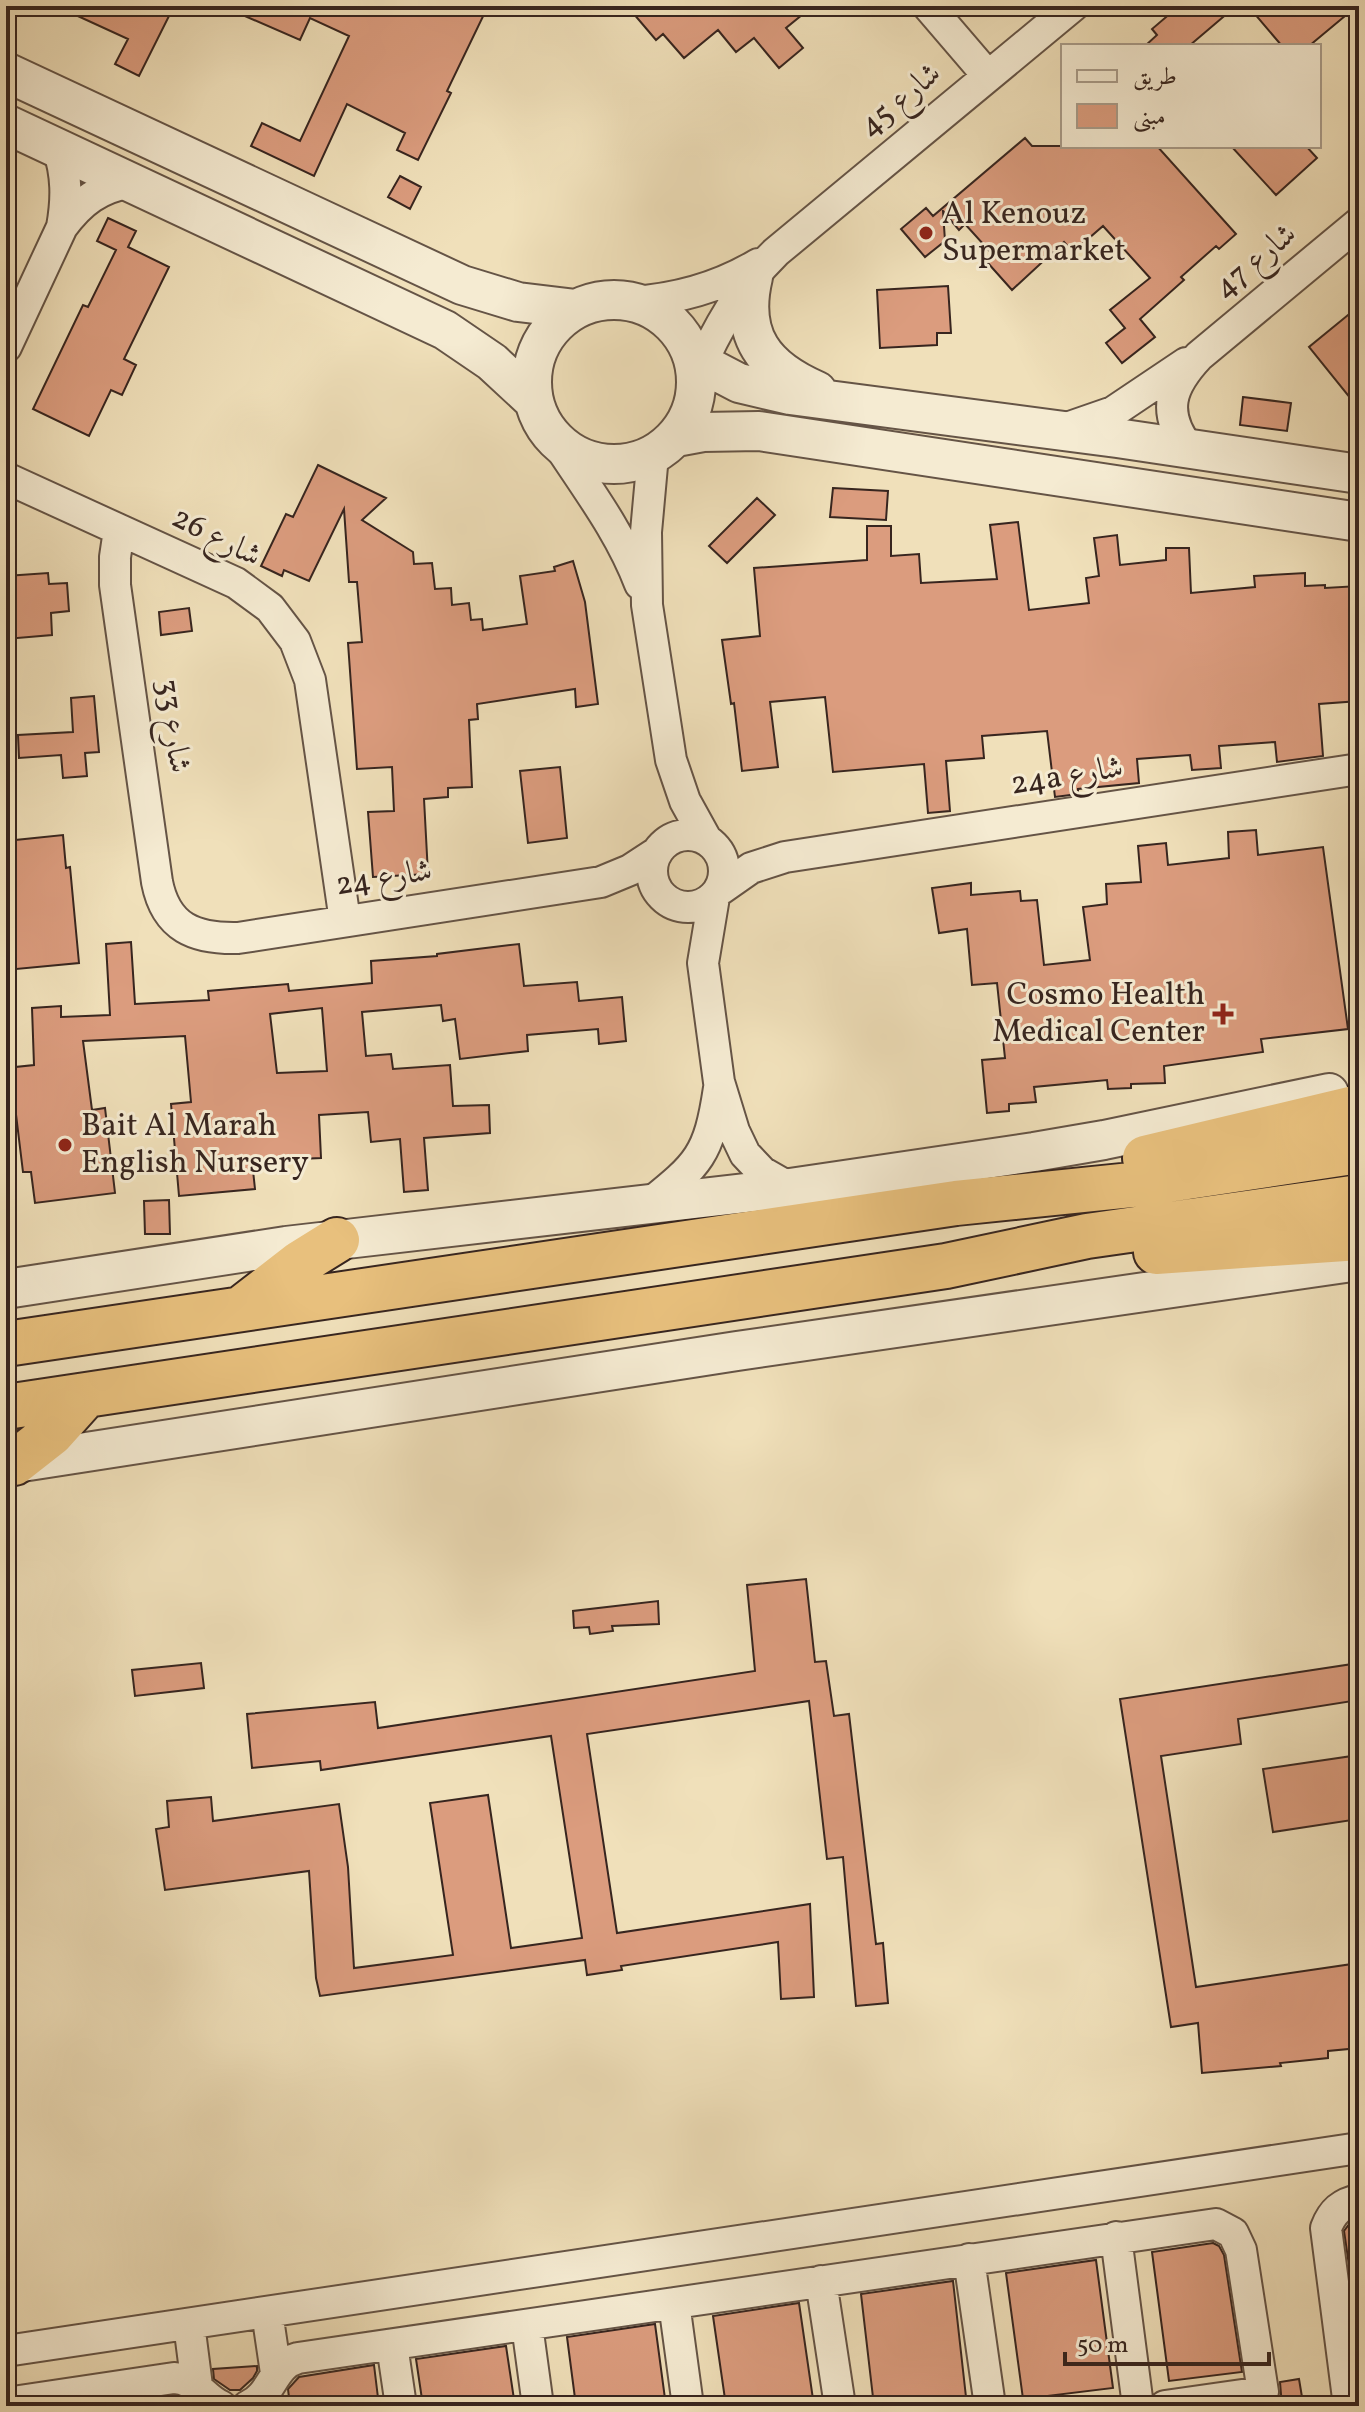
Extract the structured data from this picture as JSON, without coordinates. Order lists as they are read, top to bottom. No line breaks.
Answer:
{"streets":{"street":["شارع 45","شارع 47","شارع 26","شارع 33","24a شارع","شارع 24"]},"crossings":[["شارع 26","شارع 33"],["شارع 26","شارع 24"],["شارع 33","شارع 24"],["24a شارع","شارع 24"]],"places":{"other":["Al Kenouz Supermarket","Bait Al Marah English Nursery"],"health":["Cosmo Health Medical Center"]},"legend":["طريق","مبنى"],"scale_bar":"50 m"}
